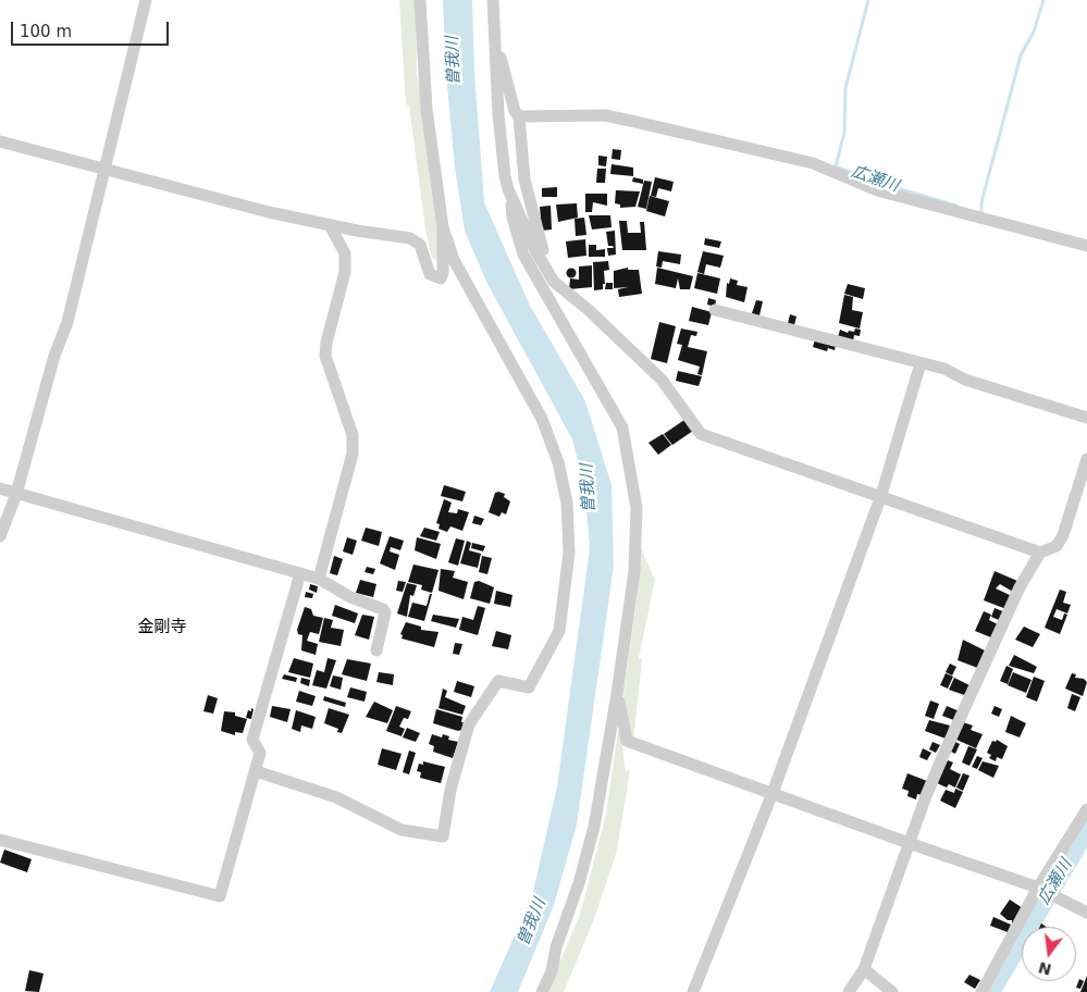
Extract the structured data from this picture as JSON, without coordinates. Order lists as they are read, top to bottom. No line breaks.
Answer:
{"districts":["金剛寺"],"water":["曽我川","広瀬川"],"scale_bar":"100 m","north":"bottom"}
